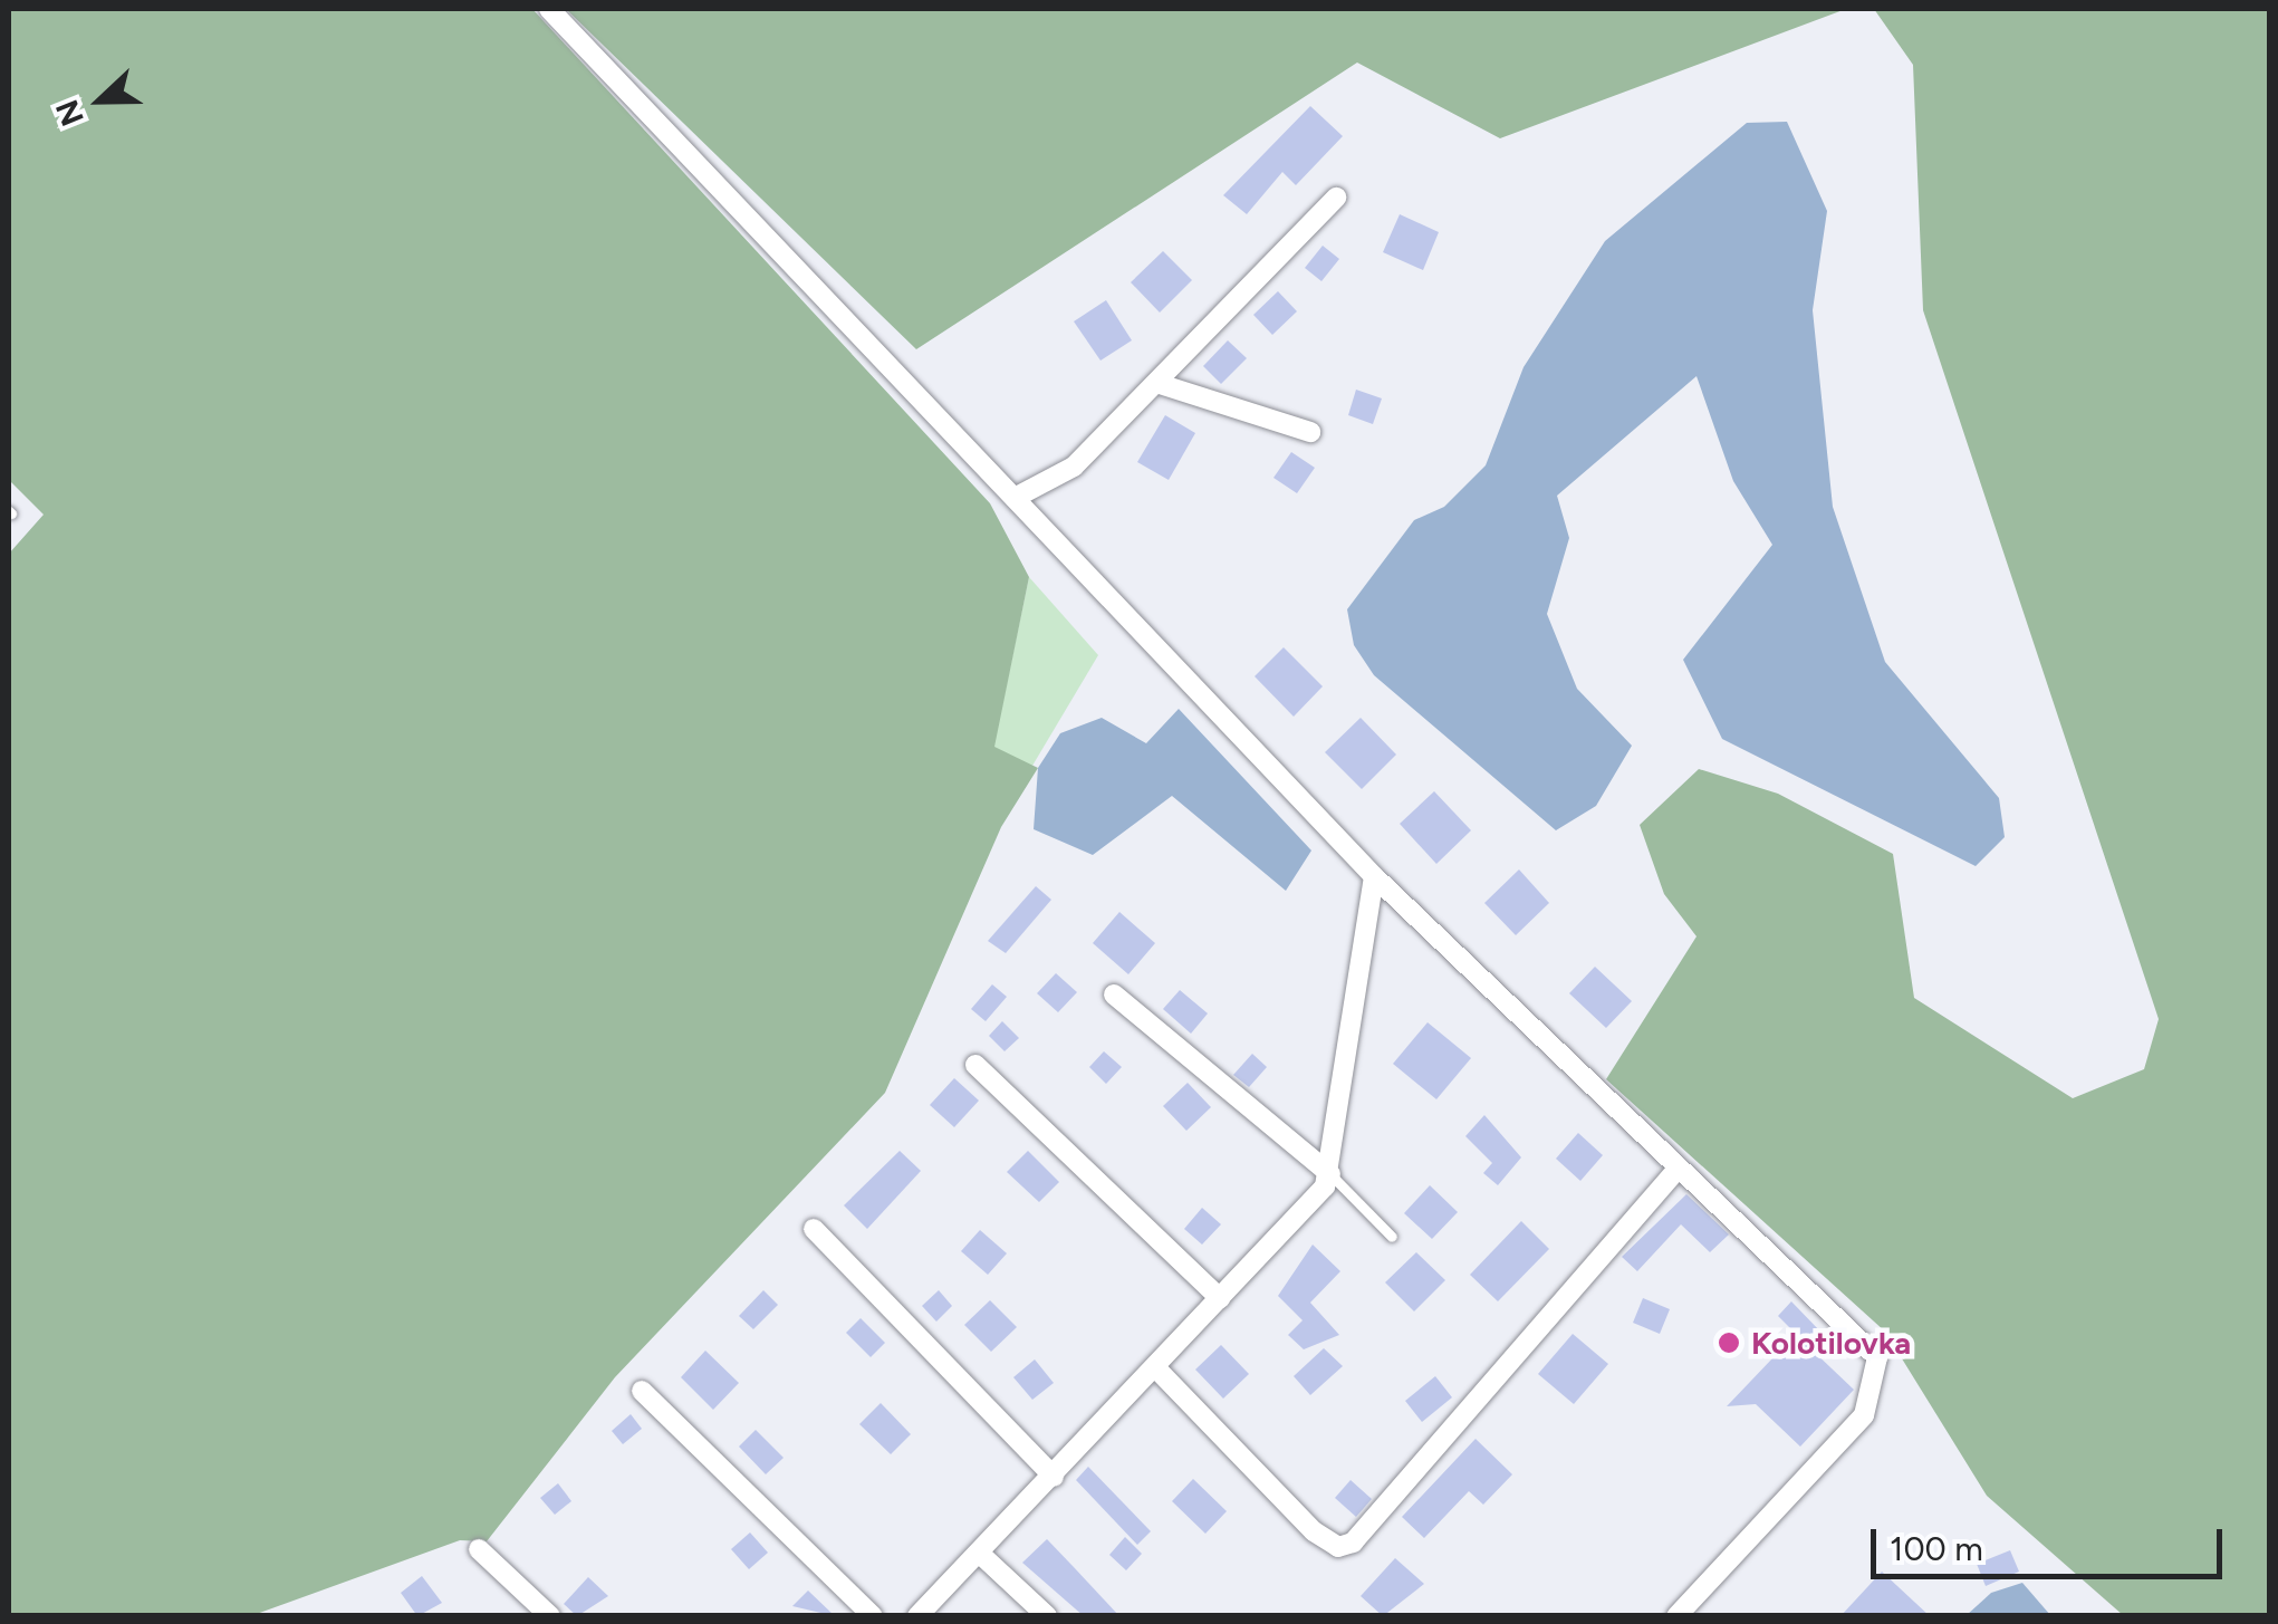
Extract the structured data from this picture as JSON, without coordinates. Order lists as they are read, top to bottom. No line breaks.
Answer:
{"places":["Kolotilovka"],"scale_bar":"100 m","north":"left"}
